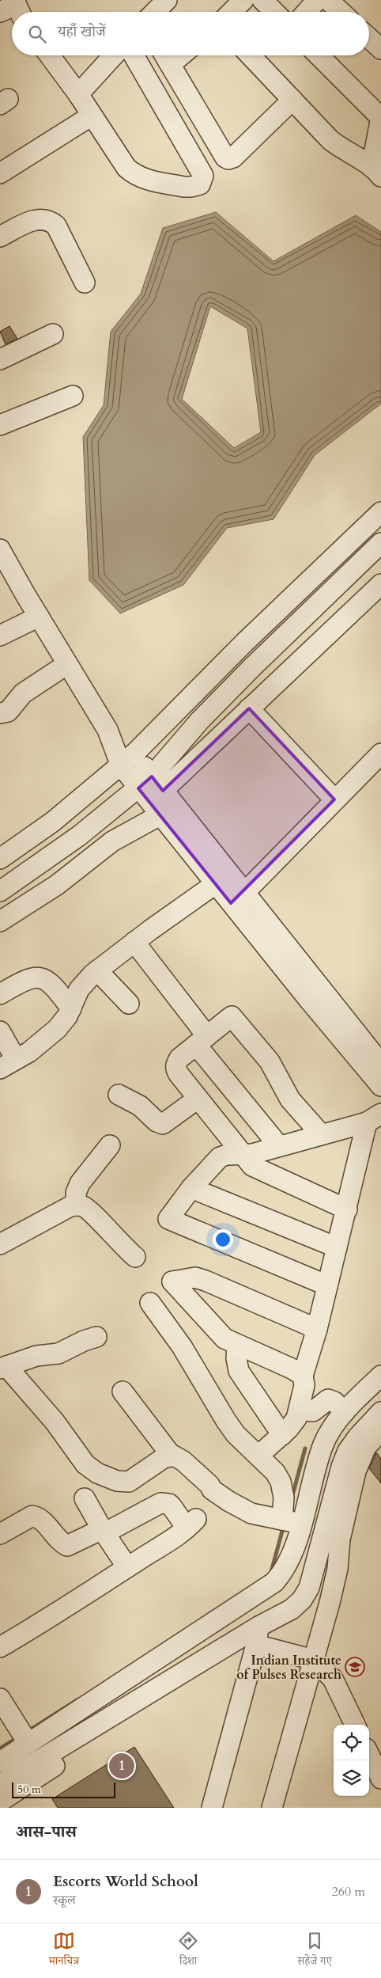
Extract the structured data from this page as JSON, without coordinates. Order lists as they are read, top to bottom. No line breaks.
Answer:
{"places":{"school or university":["Indian Institute of Pulses Research"]},"scale_bar":"50 m","page":{"search":"यहाँ खोजें","pins":"1","scale":"50 m","heading":"आस-पास","list":[{"mark":"1","name":"Escorts World School","note":"स्कूल","value":"260 m"}],"nav":["मानचित्र","दिशा","सहेजे गए"]}}
